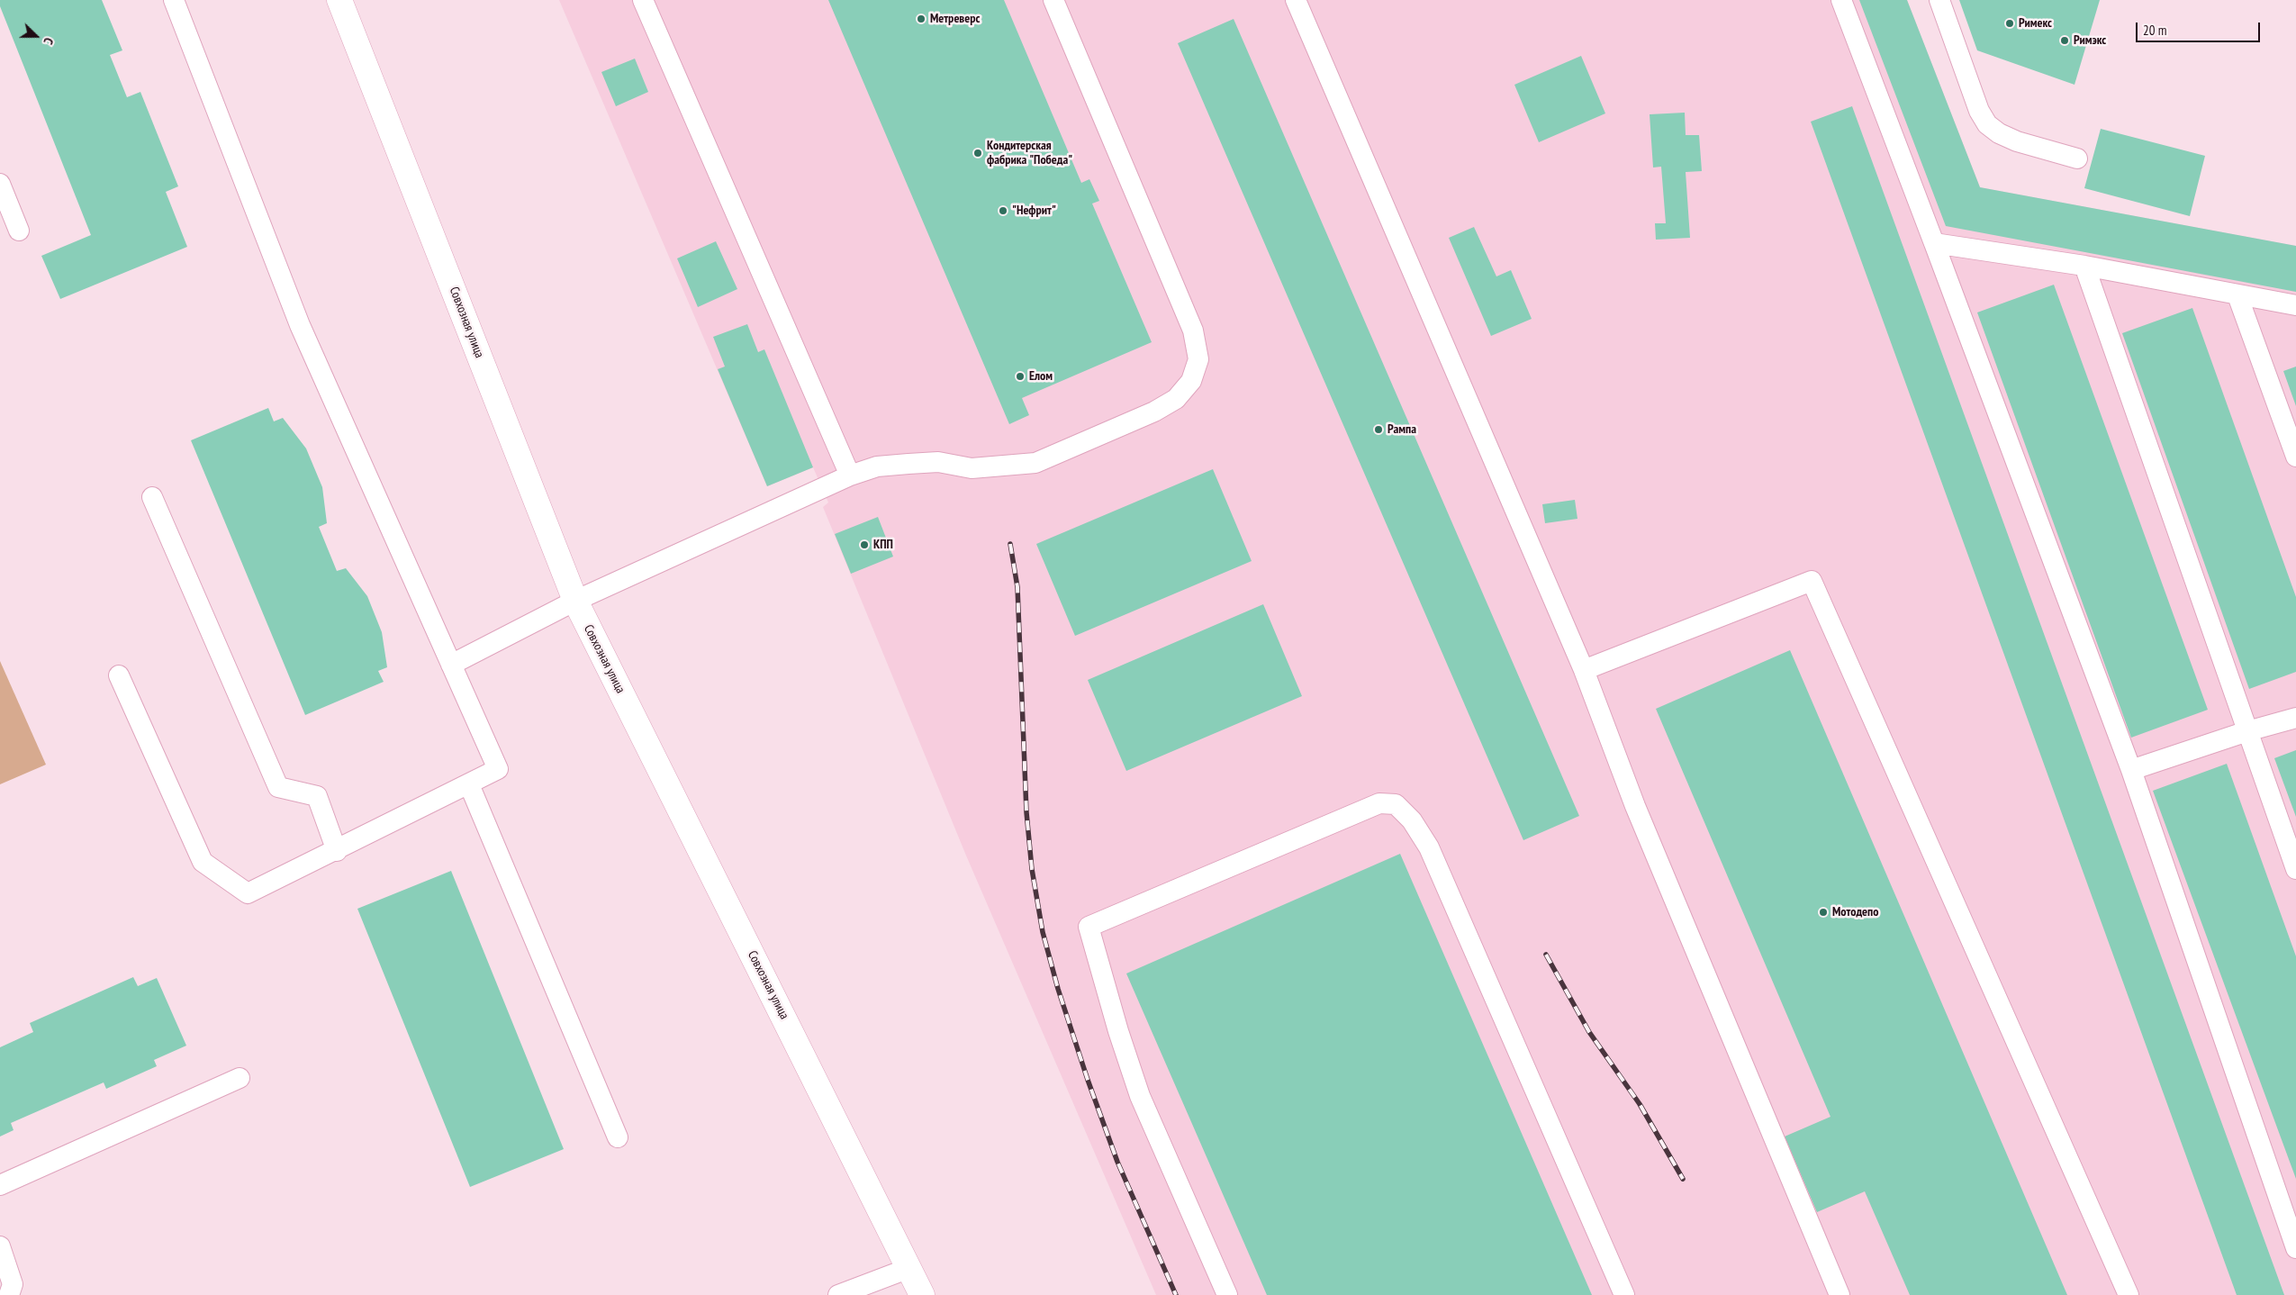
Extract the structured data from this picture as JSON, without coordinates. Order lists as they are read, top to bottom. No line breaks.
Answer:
{"streets":{"street":["Совхозная улица"]},"places":["Метреверс","Римекс","Римэкс","Кондитерская фабрика \"Победа\"","\"Нефрит\"","Елом","Рампа","КПП","Мотодепо"],"scale_bar":"20 m","north":"right"}
